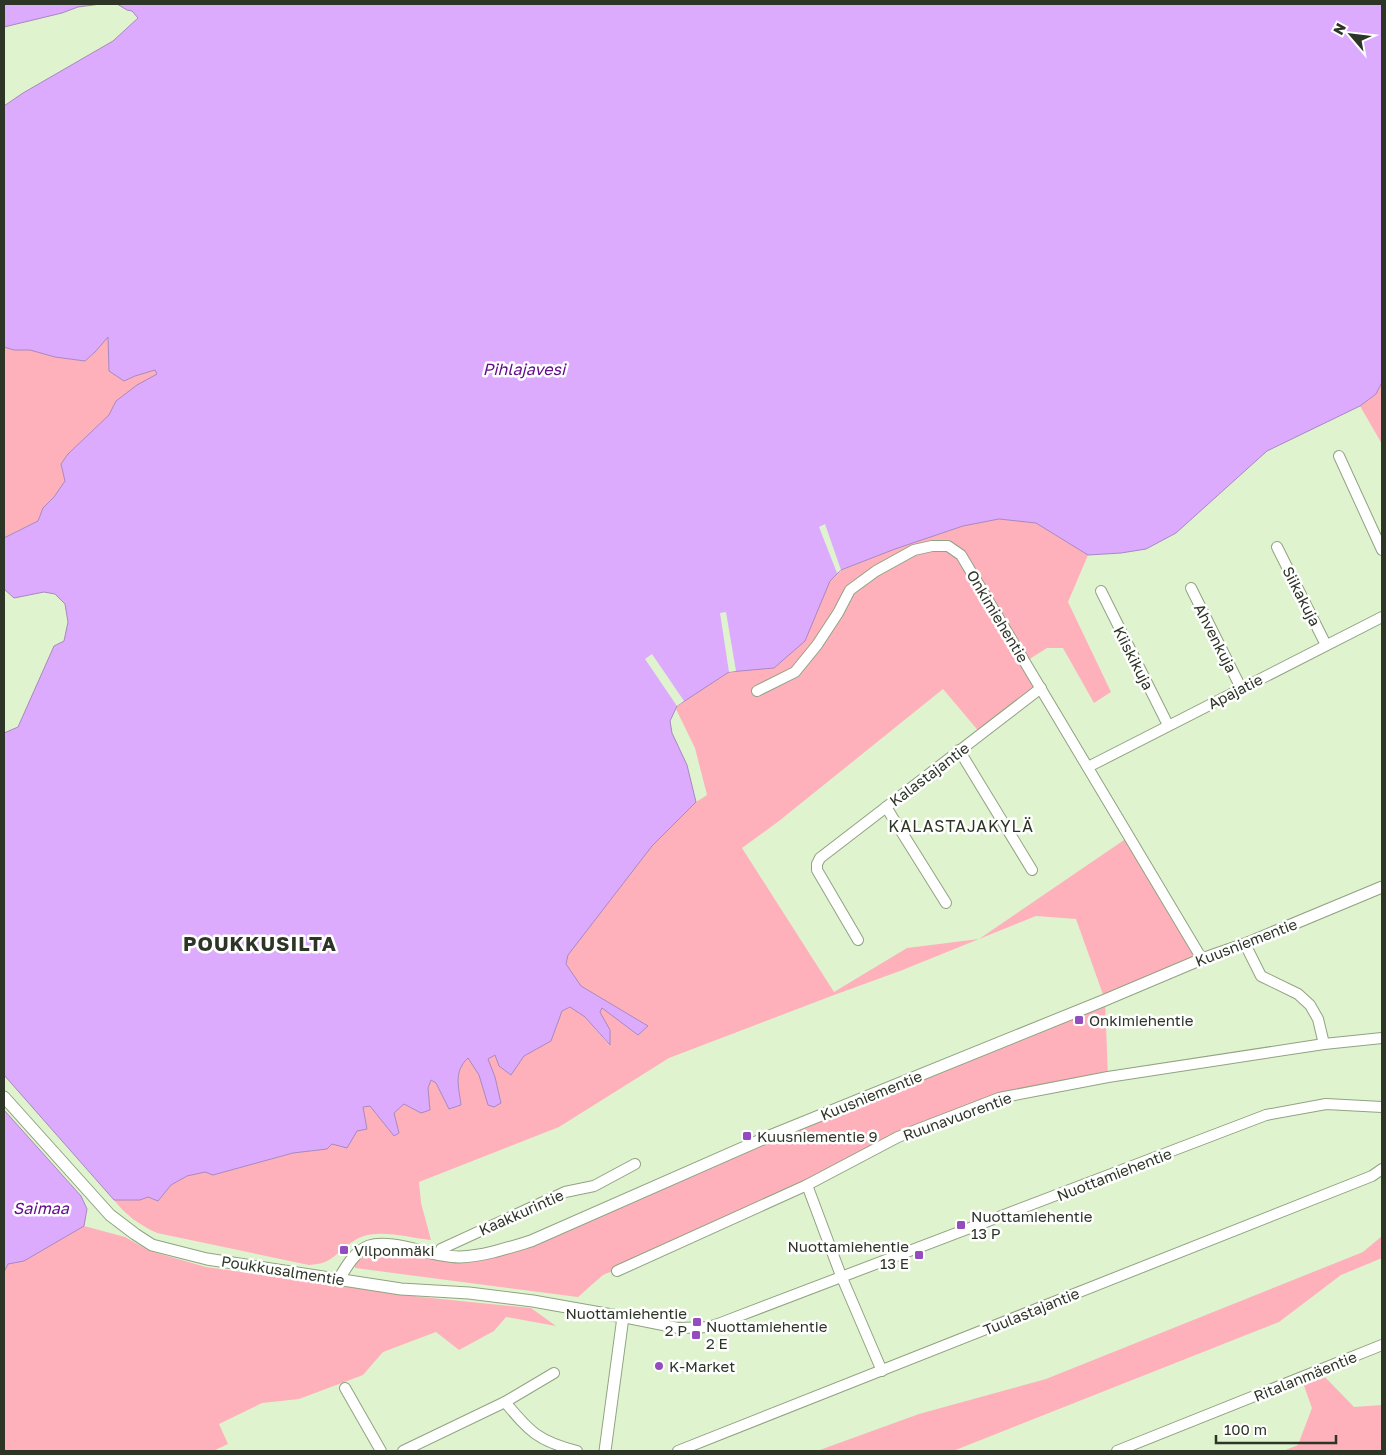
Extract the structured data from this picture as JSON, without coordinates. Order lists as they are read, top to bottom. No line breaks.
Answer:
{"streets":{"street":["Siikakuja","Onkimiehentie","Ahvenkuja","Kiiskikuja","Apajatie","Kalastajantie","Kuusniementie","Ruunavuorentie","Nuottamiehentie","Kaakkurintie","Poukkusalmentie","Tuulastajantie","Ritalanmäentie"]},"crossings":[["Siikakuja","Apajatie"],["Onkimiehentie","Apajatie"],["Onkimiehentie","Kalastajantie"],["Onkimiehentie","Kuusniementie"],["Ahvenkuja","Apajatie"],["Kiiskikuja","Apajatie"],["Kuusniementie","Kaakkurintie"],["Kuusniementie","Poukkusalmentie"],["Nuottamiehentie","Poukkusalmentie"]],"districts":["KALASTAJAKYLÄ","POUKKUSILTA"],"water":["Pihlajavesi","Saimaa"],"places":{"transit":["Onkimiehentie","Kuusniementie 9","Nuottamiehentie 13 P","Vilponmäki","Nuottamiehentie 13 E","Nuottamiehentie 2 P","Nuottamiehentie 2 E"],"other":["K-Market"]},"scale_bar":"100 m","north":"top left"}
